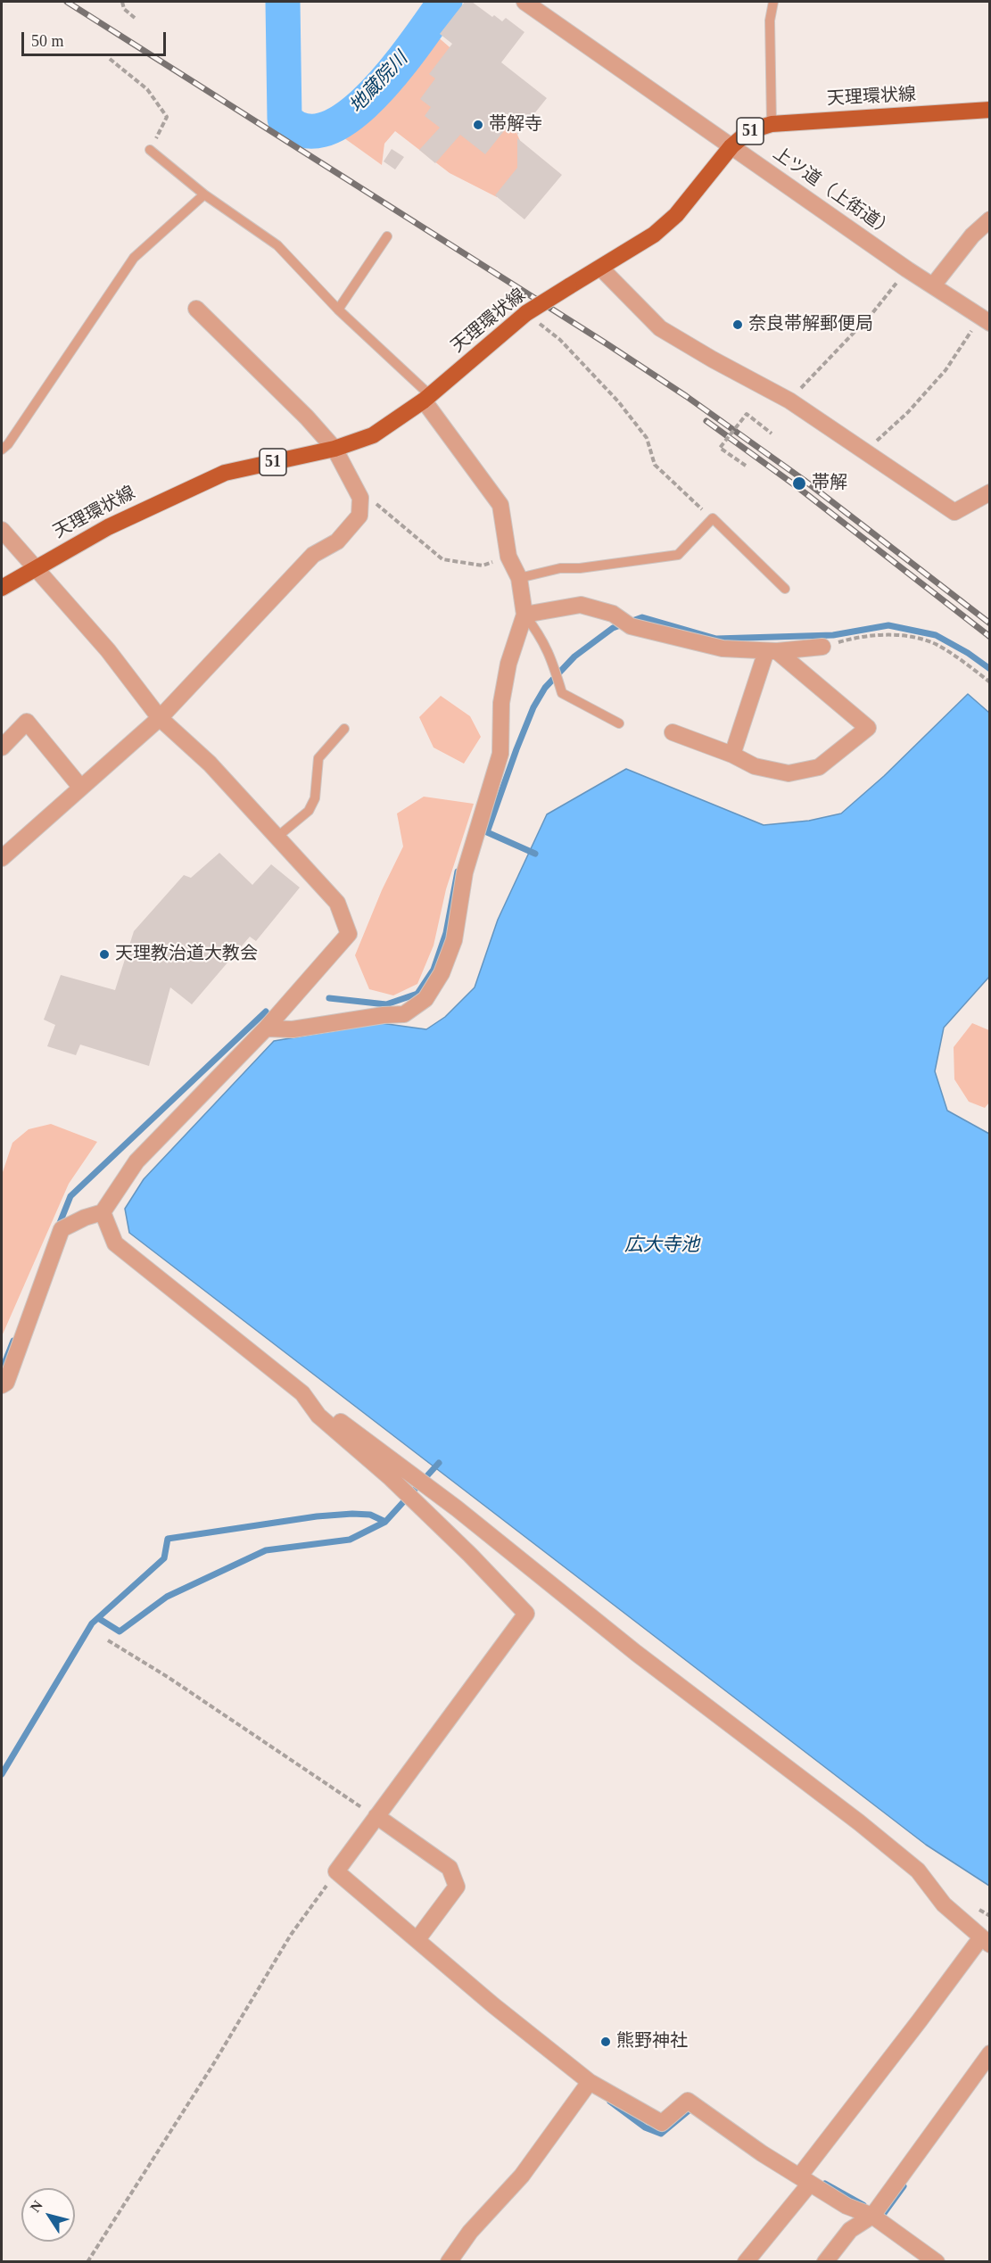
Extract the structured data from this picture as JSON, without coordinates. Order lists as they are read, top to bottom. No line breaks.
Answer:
{"streets":{"main road":["天理環状線","51"],"street":["上ツ道（上街道）"]},"crossings":[["天理環状線","上ツ道（上街道）"]],"water":["地蔵院川","広大寺池"],"places":["帯解寺","奈良帯解郵便局","帯解","天理教治道大教会","熊野神社"],"scale_bar":"50 m","north":"top left"}
